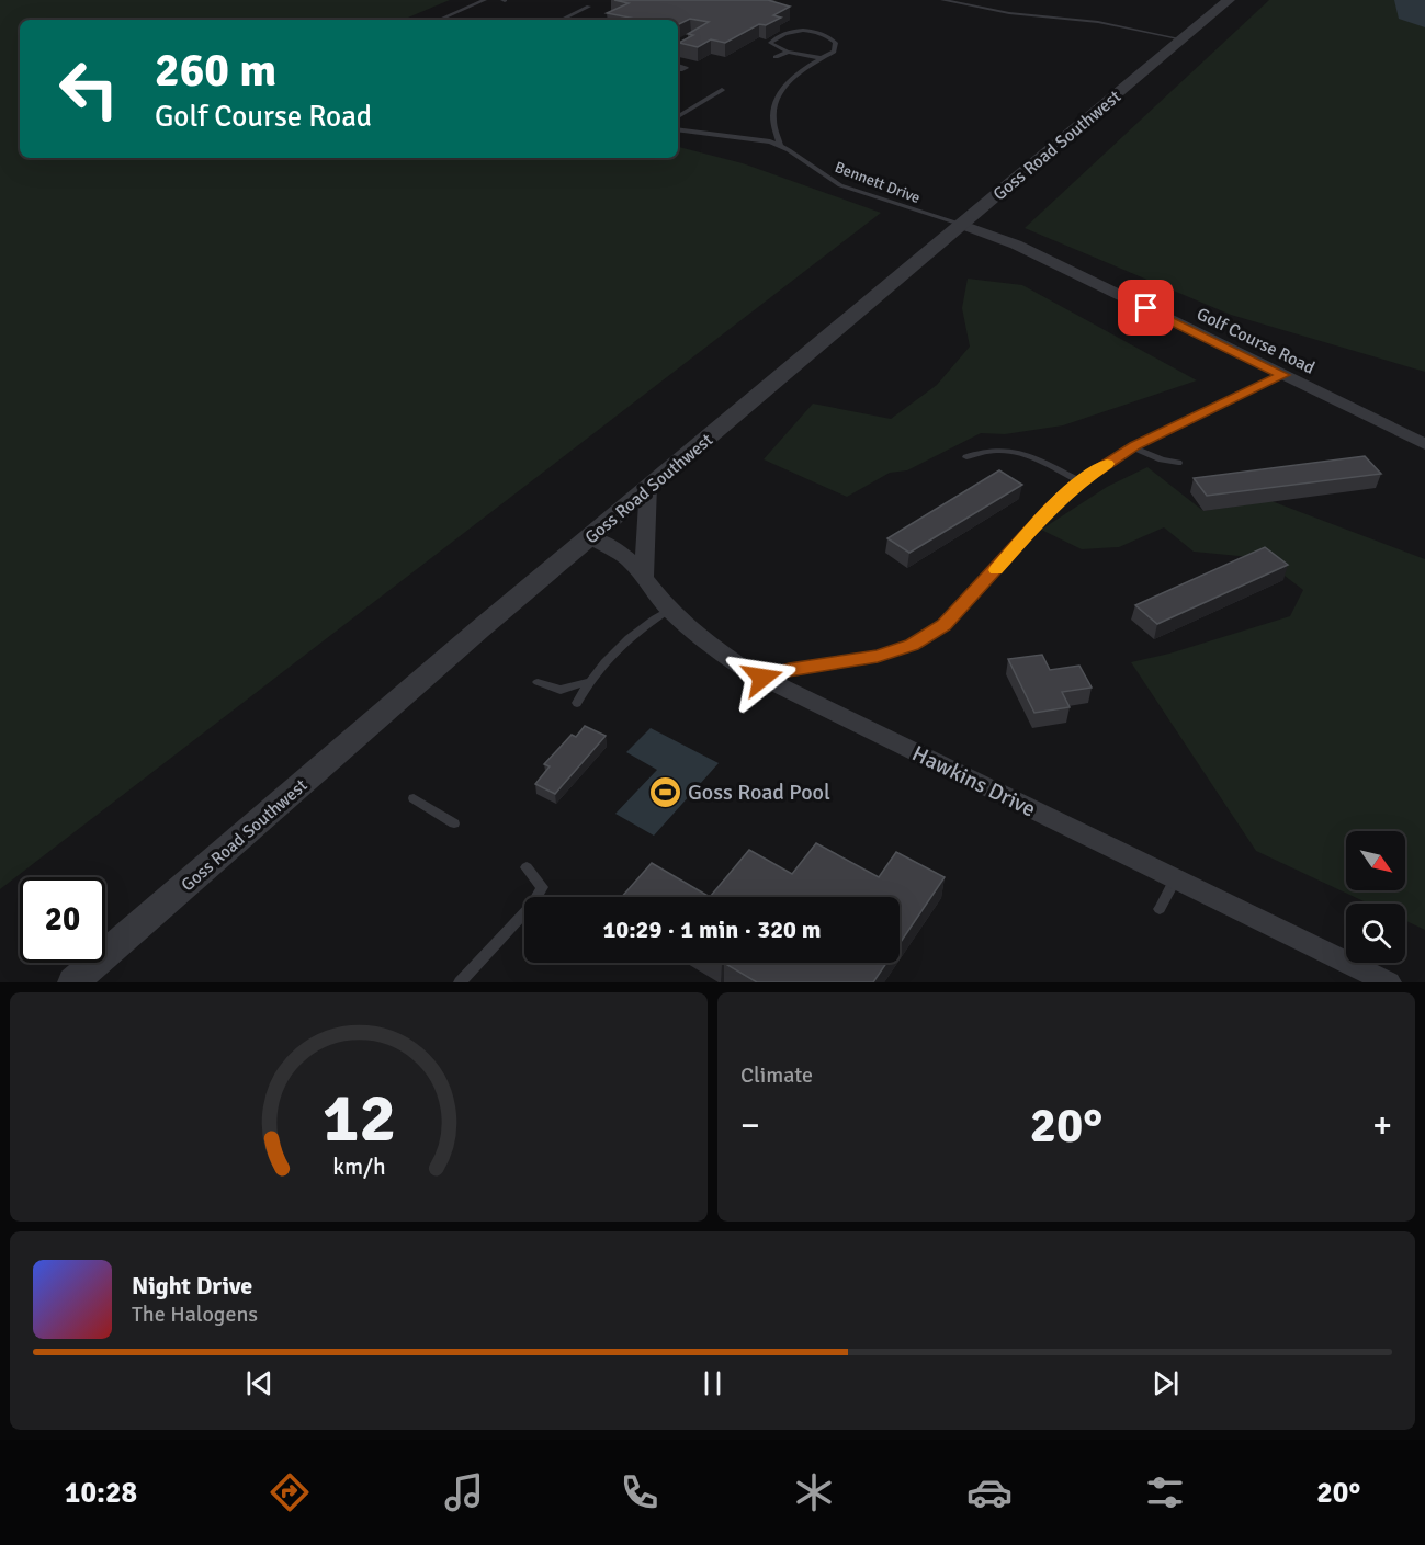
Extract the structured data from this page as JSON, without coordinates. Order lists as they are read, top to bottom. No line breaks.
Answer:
{"streets":{"street":["Goss Road Southwest","Golf Course Road","Hawkins Drive"],"lane":["Bennett Drive"]},"crossings":[["Goss Road Southwest","Bennett Drive"],["Goss Road Southwest","Golf Course Road"],["Goss Road Southwest","Hawkins Drive"],["Bennett Drive","Golf Course Road"]],"places":{"sports":["Goss Road Pool"]},"north":"bottom right","page":{"turn":["260 m","Golf Course Road"],"limit":"20","trip":"10:29 · 1 min · 320 m","tile":"Climate","heat":["−","20°","+"],"song":["Night Drive","The Halogens"],"tabs":["10:28","20°"],"gauge":["12","km/h"]}}
